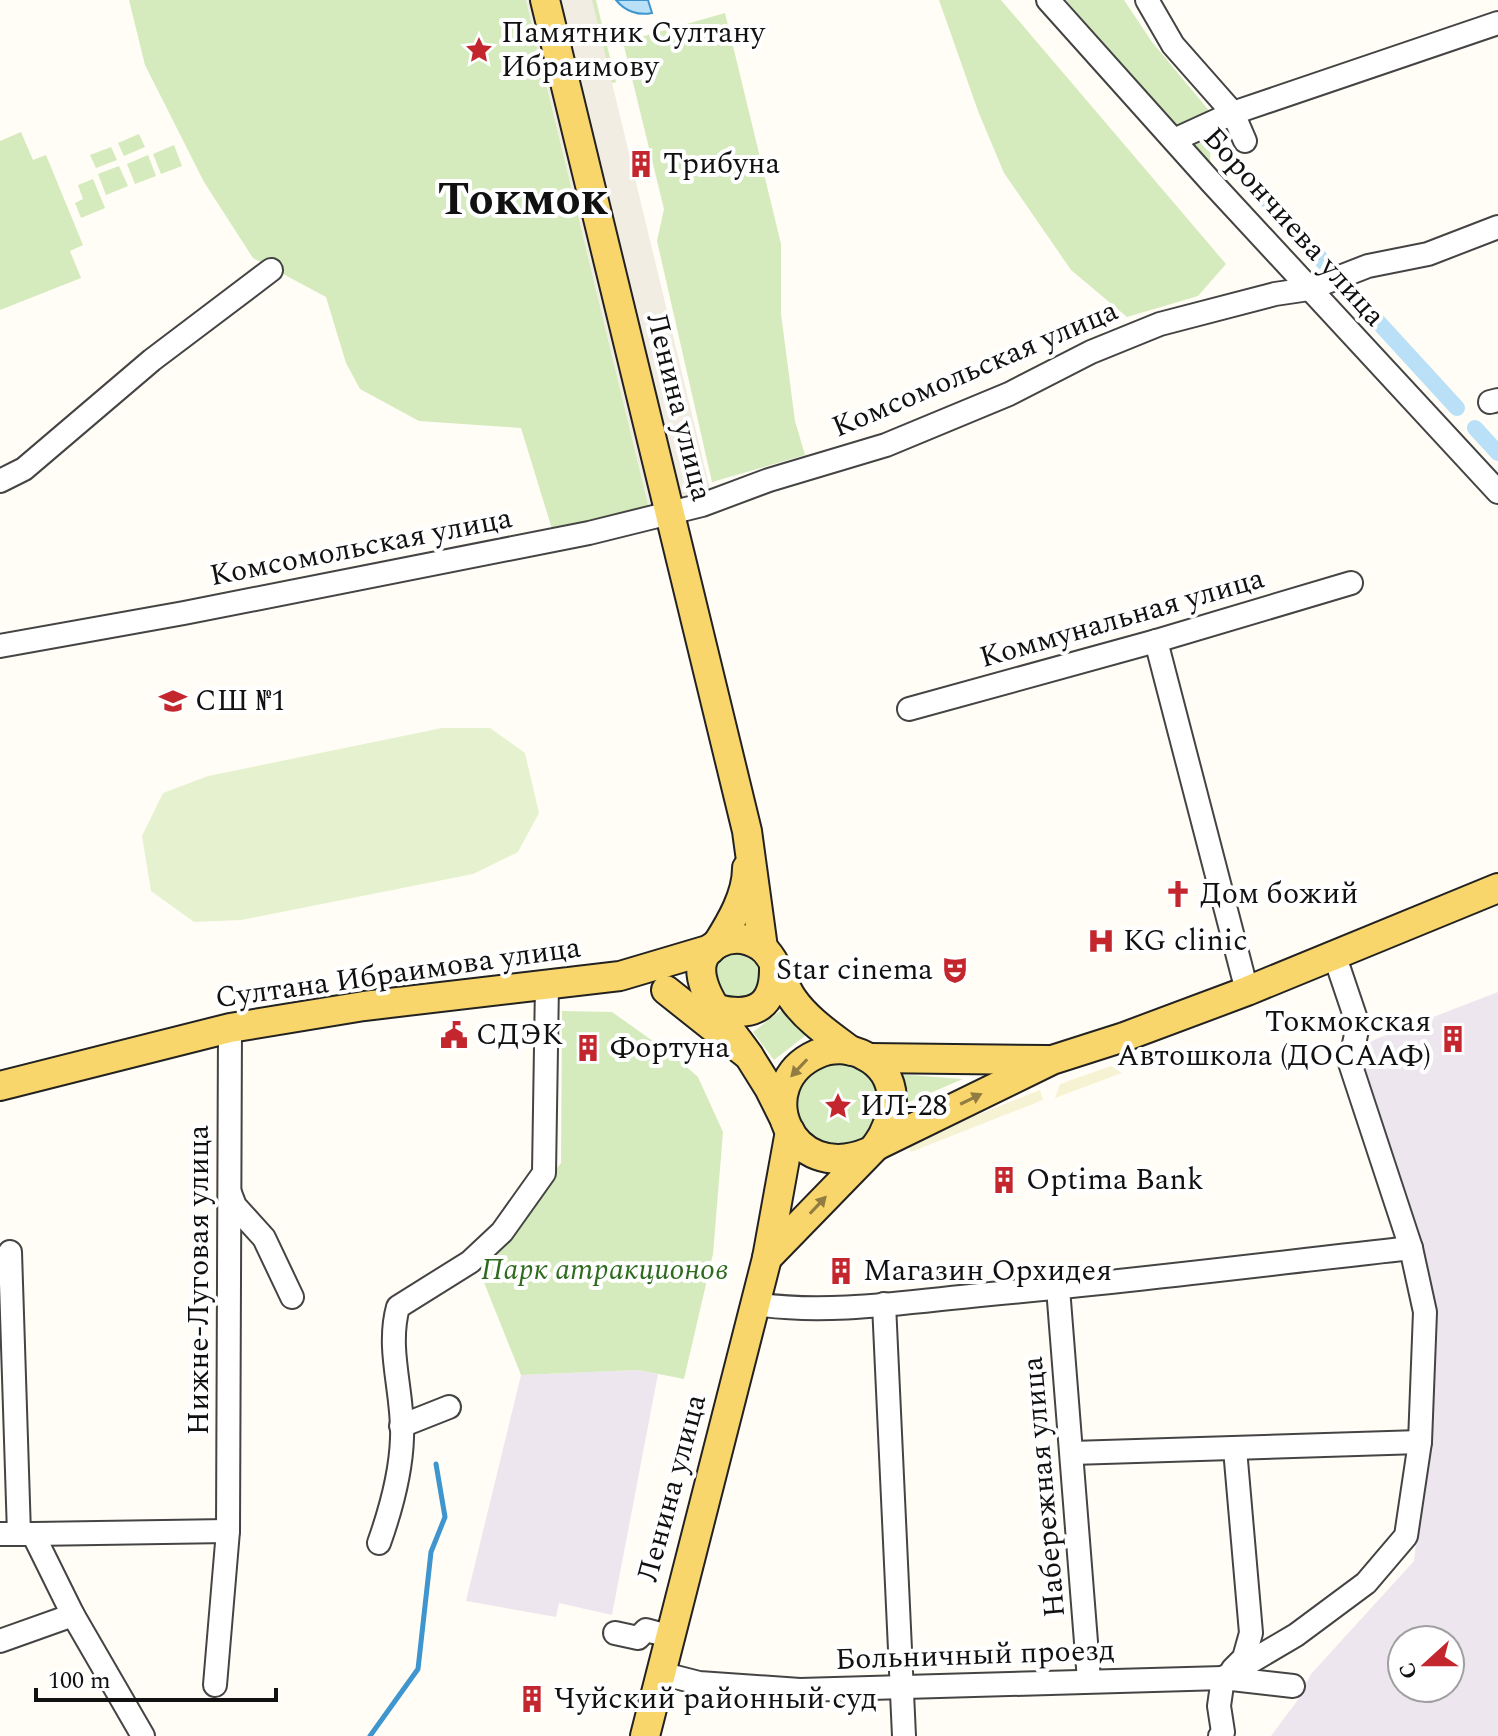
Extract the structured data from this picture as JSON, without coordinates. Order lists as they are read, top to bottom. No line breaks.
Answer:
{"streets":{"main road":["Ленина улица","Султана Ибраимова улица"],"street":["Борончиева улица","Комсомольская улица","Коммунальная улица","Нижне-Луговая улица","Набережная улица","Больничный проезд"]},"crossings":[["Борончиева улица","Комсомольская улица"],["Комсомольская улица","Ленина улица"],["Ленина улица","Больничный проезд"],["Султана Ибраимова улица","Нижне-Луговая улица"],["Набережная улица","Больничный проезд"]],"districts":["Токмок"],"parks":["Парк атракционов"],"places":{"place":["Памятник Султану Ибраимову","ИЛ-28"],"building":["Трибуна","Токмокская Автошкола (ДОСААФ)","Фортуна","Optima Bank","Магазин Орхидея","Чуйский районный суд"],"school or university":["СШ №1"],"church":["Дом божий"],"hospital":["KG clinic"],"theatre":["Star cinema"],"public building":["СДЭК"]},"scale_bar":"100 m","north":"left"}
